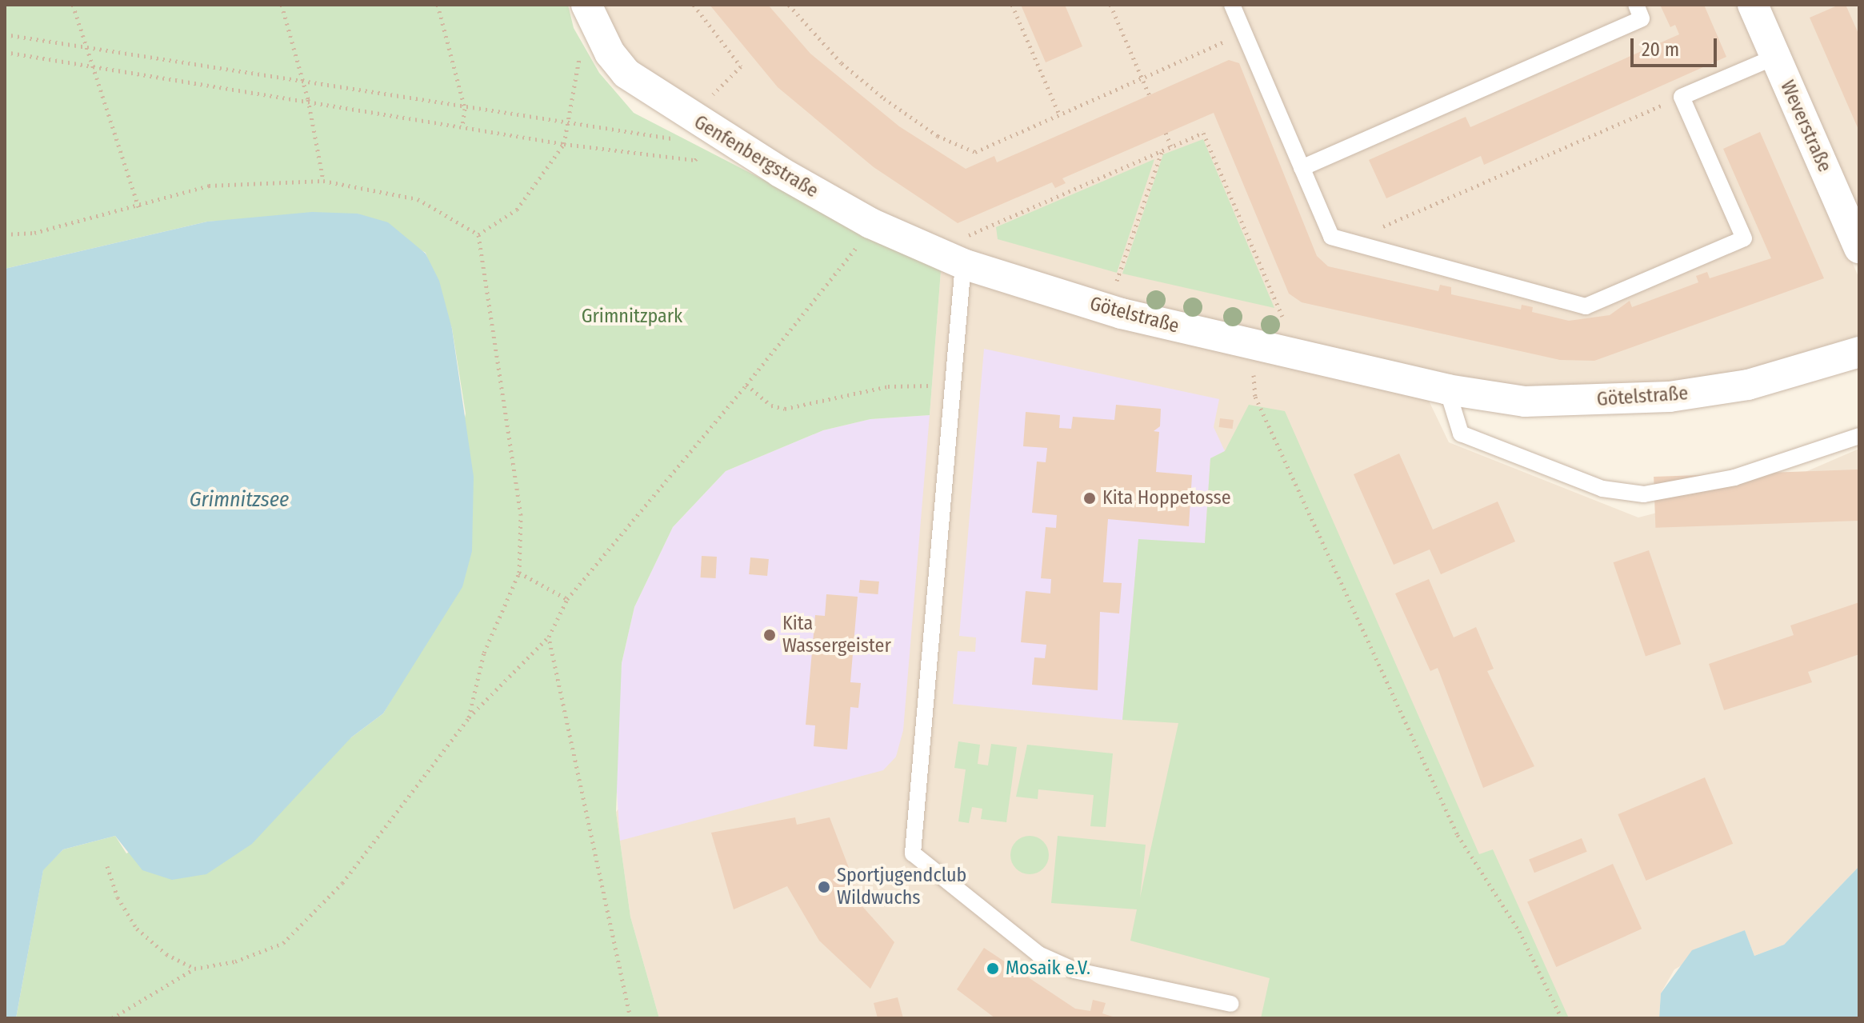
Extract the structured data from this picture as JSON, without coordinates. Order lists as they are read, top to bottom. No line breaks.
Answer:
{"streets":{"street":["Weverstraße","Genfenbergstraße","Götelstraße"]},"crossings":[["Genfenbergstraße","Götelstraße"]],"water":["Grimnitzsee"],"parks":["Grimnitzpark"],"places":["Kita Hoppetosse","Kita Wassergeister","Sportjugendclub Wildwuchs","Mosaik e.V."],"scale_bar":"20 m"}
